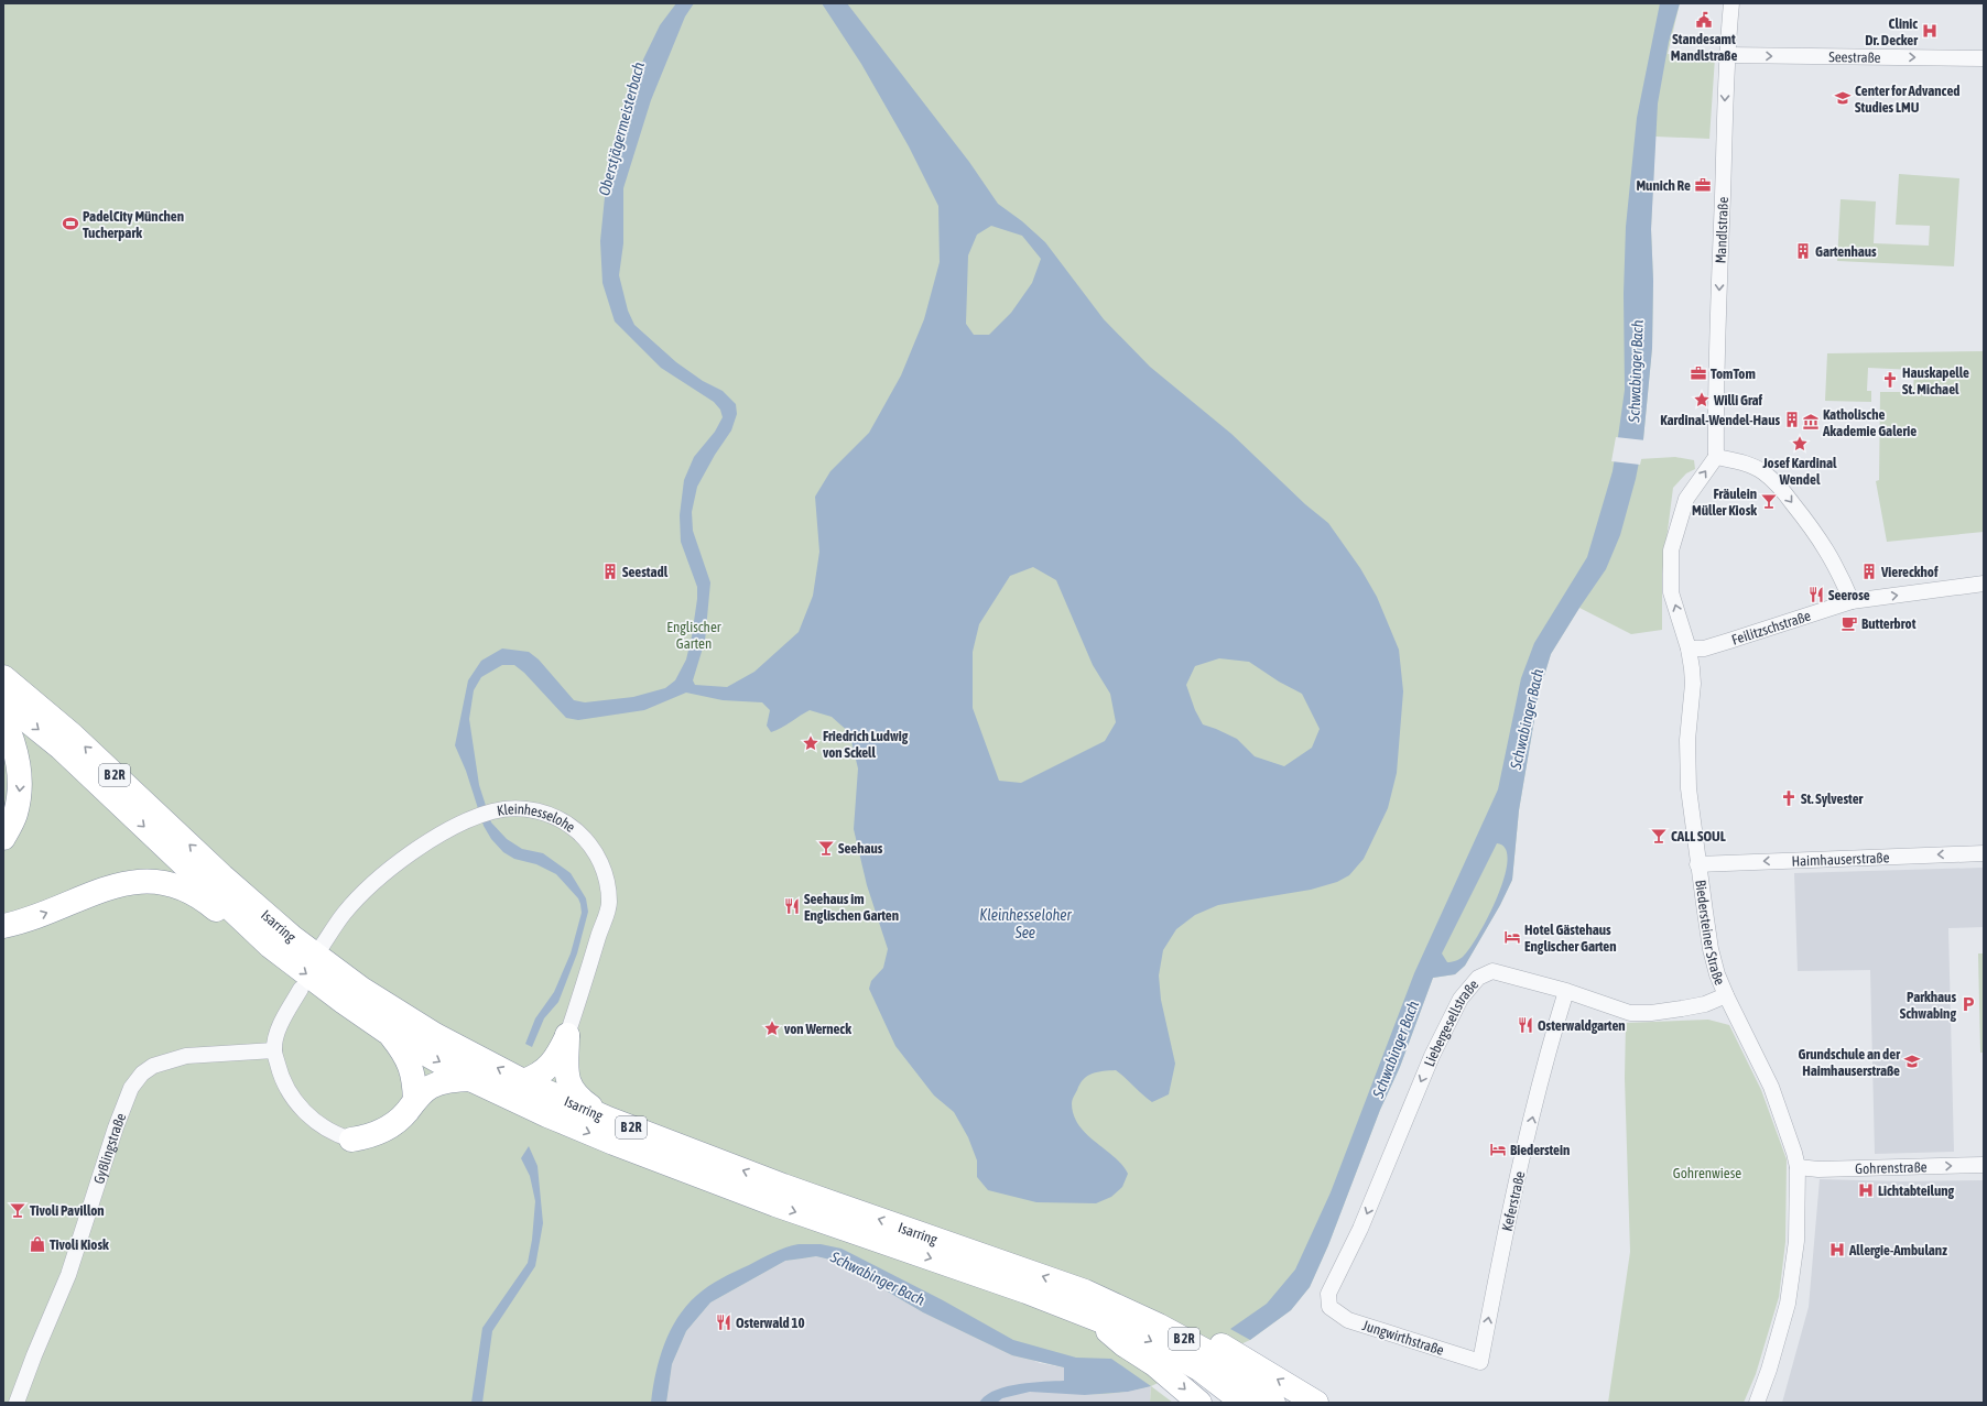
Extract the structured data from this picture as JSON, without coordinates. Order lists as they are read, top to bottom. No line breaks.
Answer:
{"streets":{"highway":["B 2R","Isarring"],"street":["Seestraße","Mandlstraße","Feilitzschstraße","Kleinhesselohe","Haimhauserstraße","Biedersteiner Straße","Liebergesellstraße","Gyßlingstraße","Gohrenstraße","Keferstraße","Jungwirthstraße"]},"crossings":[["Seestraße","Mandlstraße"],["Mandlstraße","Biedersteiner Straße"],["Feilitzschstraße","Biedersteiner Straße"],["Haimhauserstraße","Biedersteiner Straße"],["Biedersteiner Straße","Liebergesellstraße"],["Biedersteiner Straße","Gohrenstraße"],["Liebergesellstraße","Keferstraße"],["Liebergesellstraße","Jungwirthstraße"],["Keferstraße","Jungwirthstraße"]],"one_way":["Seestraße","Mandlstraße","Feilitzschstraße","Haimhauserstraße","Liebergesellstraße","Gohrenstraße","Keferstraße"],"water":["Oberstjägermeisterbach","Schwabinger Bach","Kleinhesseloher See"],"parks":["Englischer Garten","Gohrenwiese"],"places":{"public building":["Standesamt Mandlstraße"],"hospital":["Clinic Dr. Decker","Lichtabteilung","Allergie-Ambulanz"],"school or university":["Center for Advanced Studies LMU","Grundschule an der Haimhauserstraße"],"office":["Munich Re","TomTom"],"sports":["PadelCity München Tucherpark"],"building":["Gartenhaus","Kardinal-Wendel-Haus","Seestadl","Viereckhof"],"church":["Hauskapelle St. Michael","St. Sylvester"],"place":["Willi Graf","Josef Kardinal Wendel","Friedrich Ludwig von Sckell","von Werneck"],"museum":["Katholische Akademie Galerie"],"bar":["Fräulein Müller Kiosk","CALL SOUL","Seehaus","Tivoli Pavillon"],"restaurant":["Seerose","Seehaus im Englischen Garten","Osterwaldgarten","Osterwald 10"],"cafe":["Butterbrot"],"hotel":["Hotel Gästehaus Englischer Garten","Biederstein"],"parking":["Parkhaus Schwabing"],"shop":["Tivoli Kiosk"]}}
